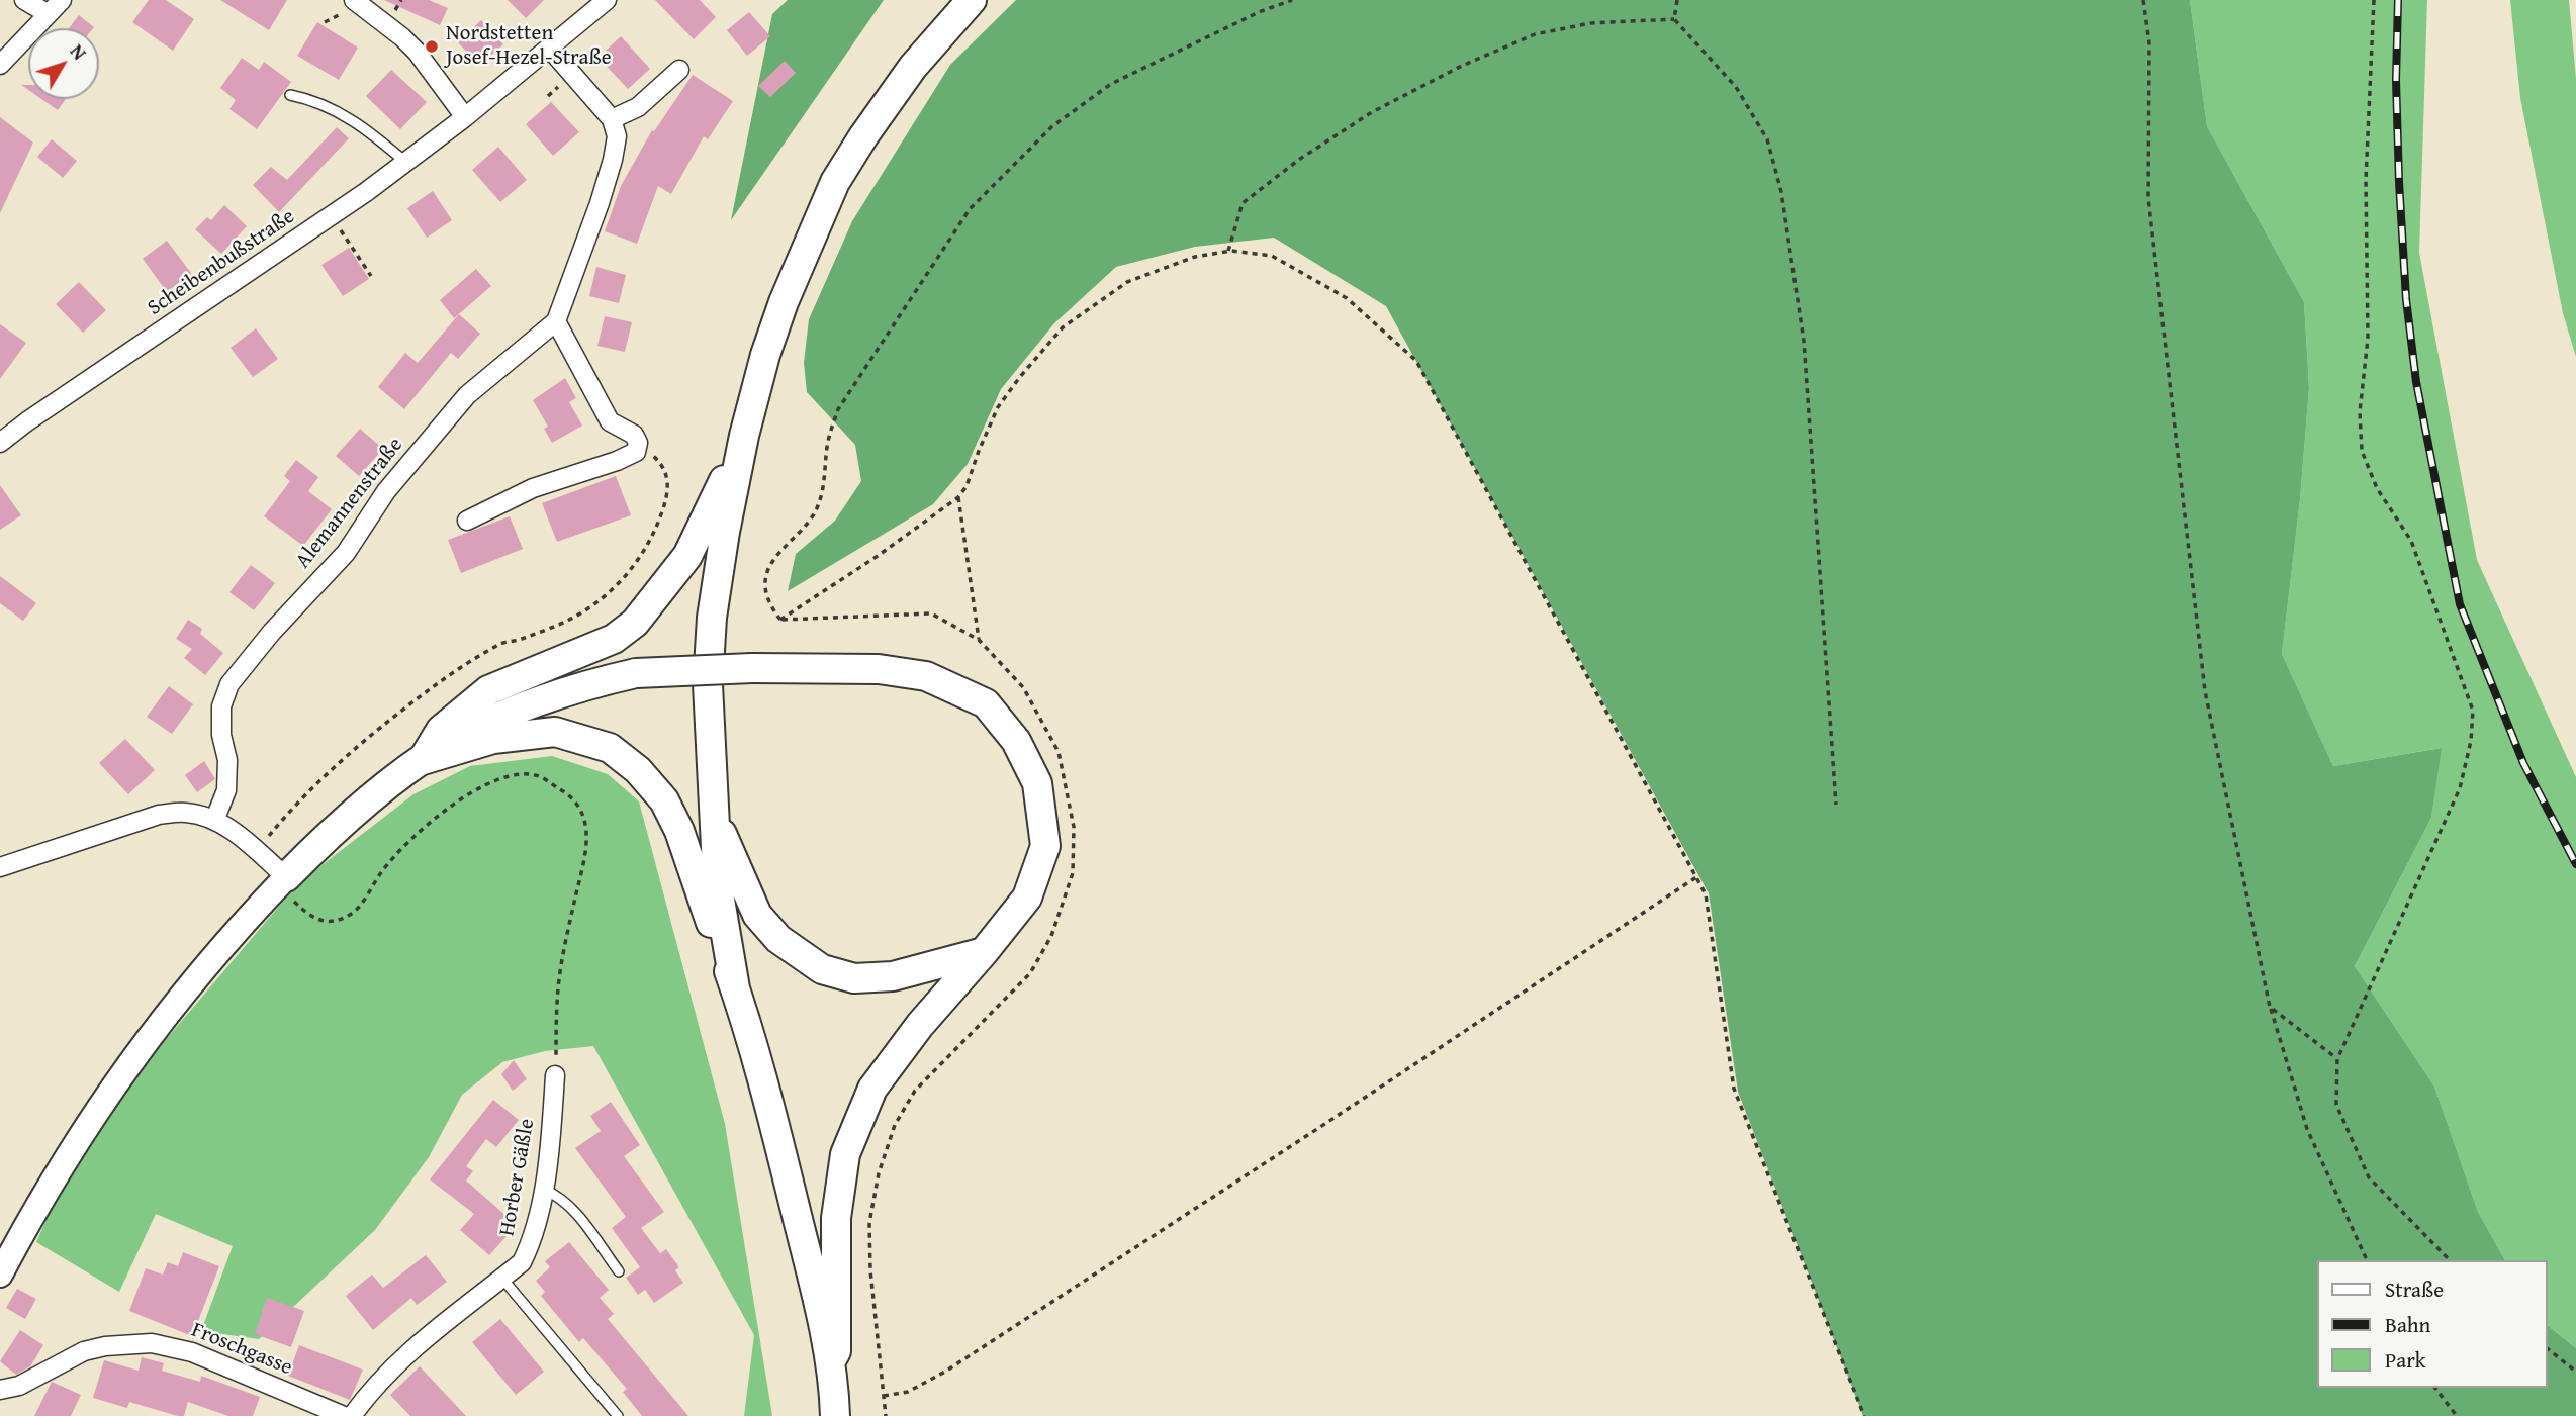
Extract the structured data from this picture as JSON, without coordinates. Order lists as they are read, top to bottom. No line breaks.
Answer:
{"streets":{"street":["Scheibenbußstraße","Alemannenstraße","Horber Gäßle","Froschgasse"]},"places":["Nordstetten Josef-Hezel-Straße"],"legend":["Straße","Bahn","Park"],"north":"top right"}
